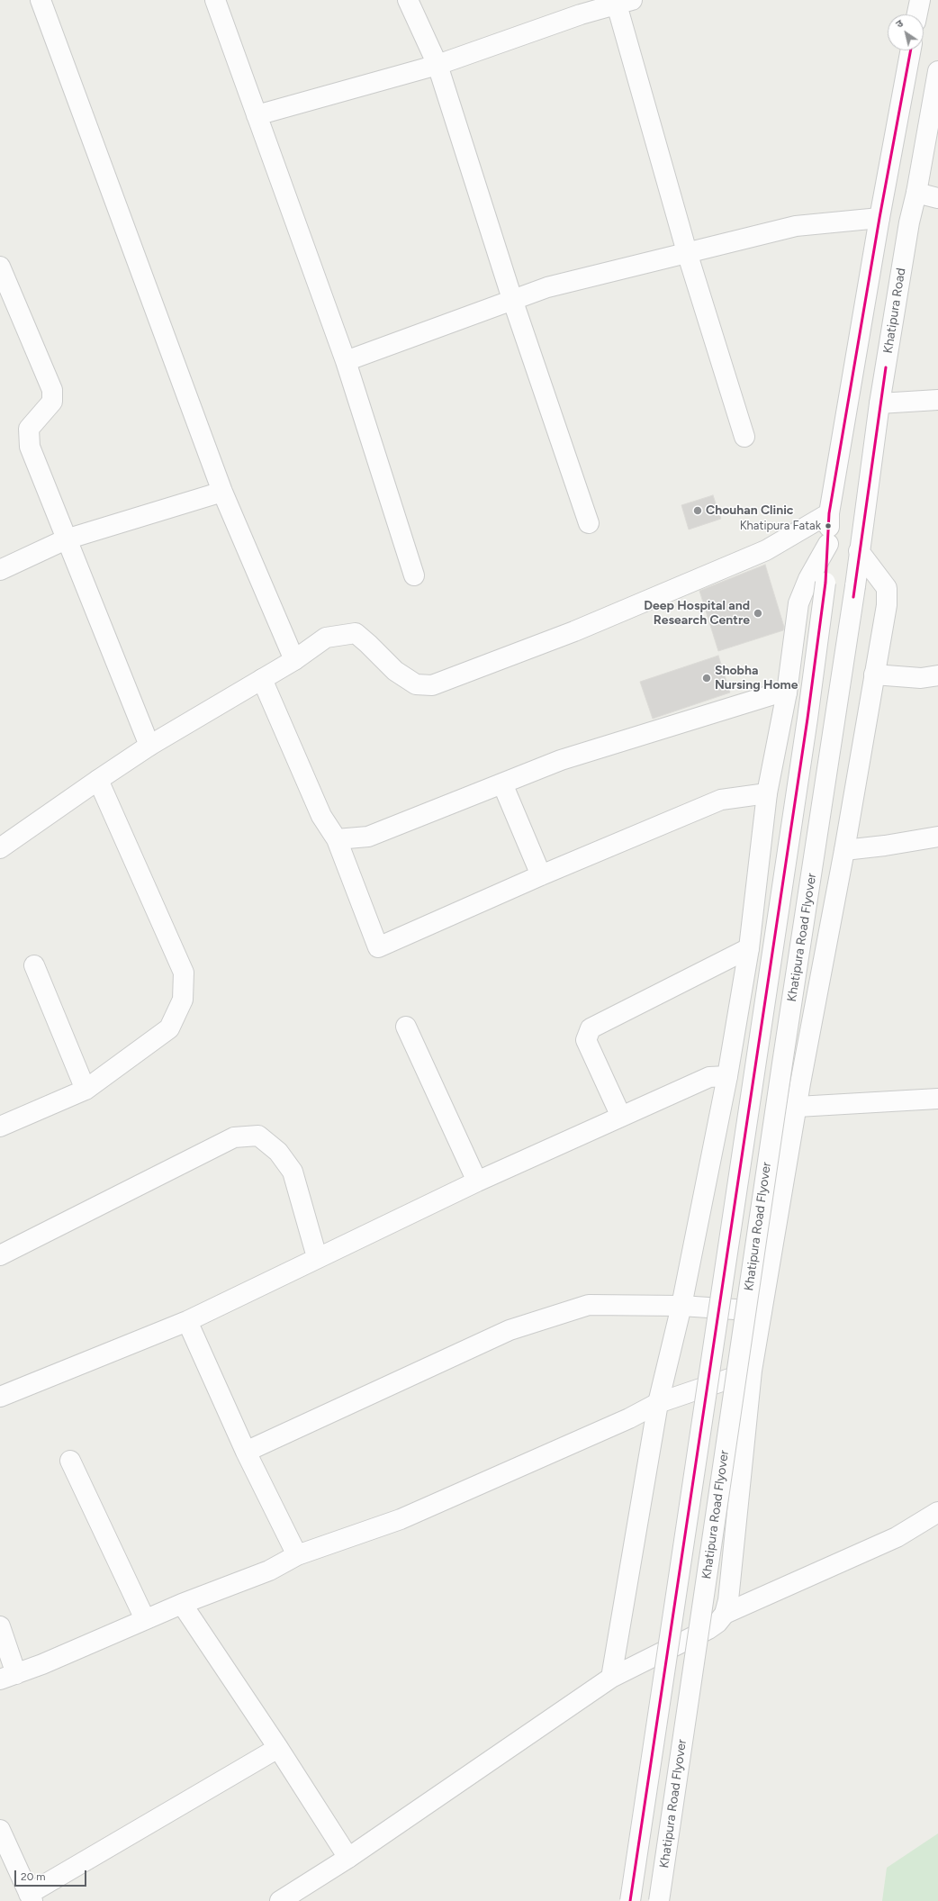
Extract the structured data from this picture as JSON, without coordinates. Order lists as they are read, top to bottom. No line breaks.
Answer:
{"streets":{"street":["Khatipura Road","Khatipura Road Flyover"]},"crossings":[["Khatipura Road","Khatipura Road Flyover"]],"places":["Chouhan Clinic","Khatipura Fatak","Deep Hospital and Research Centre","Shobha Nursing Home"],"scale_bar":"20 m","north":"top left"}
